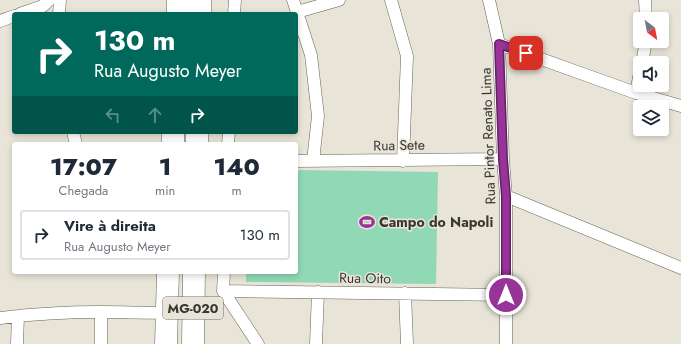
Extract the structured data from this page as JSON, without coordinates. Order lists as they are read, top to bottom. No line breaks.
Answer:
{"streets":{"highway":["MG-020"],"street":["Rua Pintor Renato Lima","Rua Sete","Rua Oito"]},"crossings":[["Rua Pintor Renato Lima","Rua Sete"],["Rua Pintor Renato Lima","Rua Oito"]],"places":{"sports":["Campo do Napoli"]},"north":"bottom right","page":{"turn":["130 m","Rua Augusto Meyer"],"eta":["17:07","Chegada","1","min","140","m"],"list":[{"name":"Vire à direita","note":"Rua Augusto Meyer","value":"130 m"}]}}
